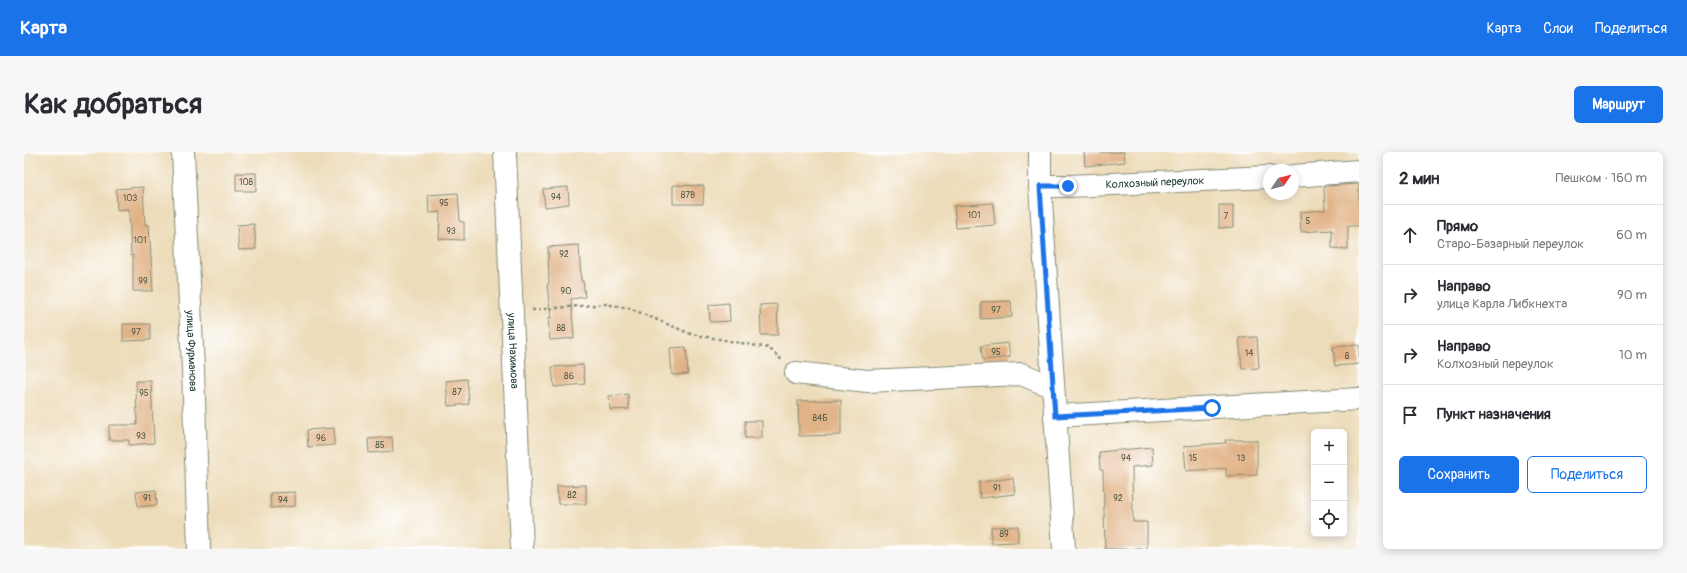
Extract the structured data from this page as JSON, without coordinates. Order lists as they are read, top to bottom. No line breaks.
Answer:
{"streets":{"street":["Колхозный переулок","улица Фурманова","улица Нахимова"]},"house_numbers":["108","87В","94","103","95","101","7","5","93","101","92","99","90","97","88","97","95","14","8","86","87","95","84Б","93","96","85","94","15","13","91","82","91","92","94","89"],"north":"top right","page":{"header":"Карта","nav":["Карта","Слои","Поделиться"],"buttons":["Маршрут",["Сохранить","Поделиться"]],"title":"Как добраться","heading":["2 мин","Пешком · 160 m"],"list":[["Прямо","Старо-Базарный переулок","60 m"],["Направо","улица Карла Либкнехта","90 m"],["Направо","Колхозный переулок","10 m"],"Пункт назначения"],"map_buttons":["+","−"]}}
